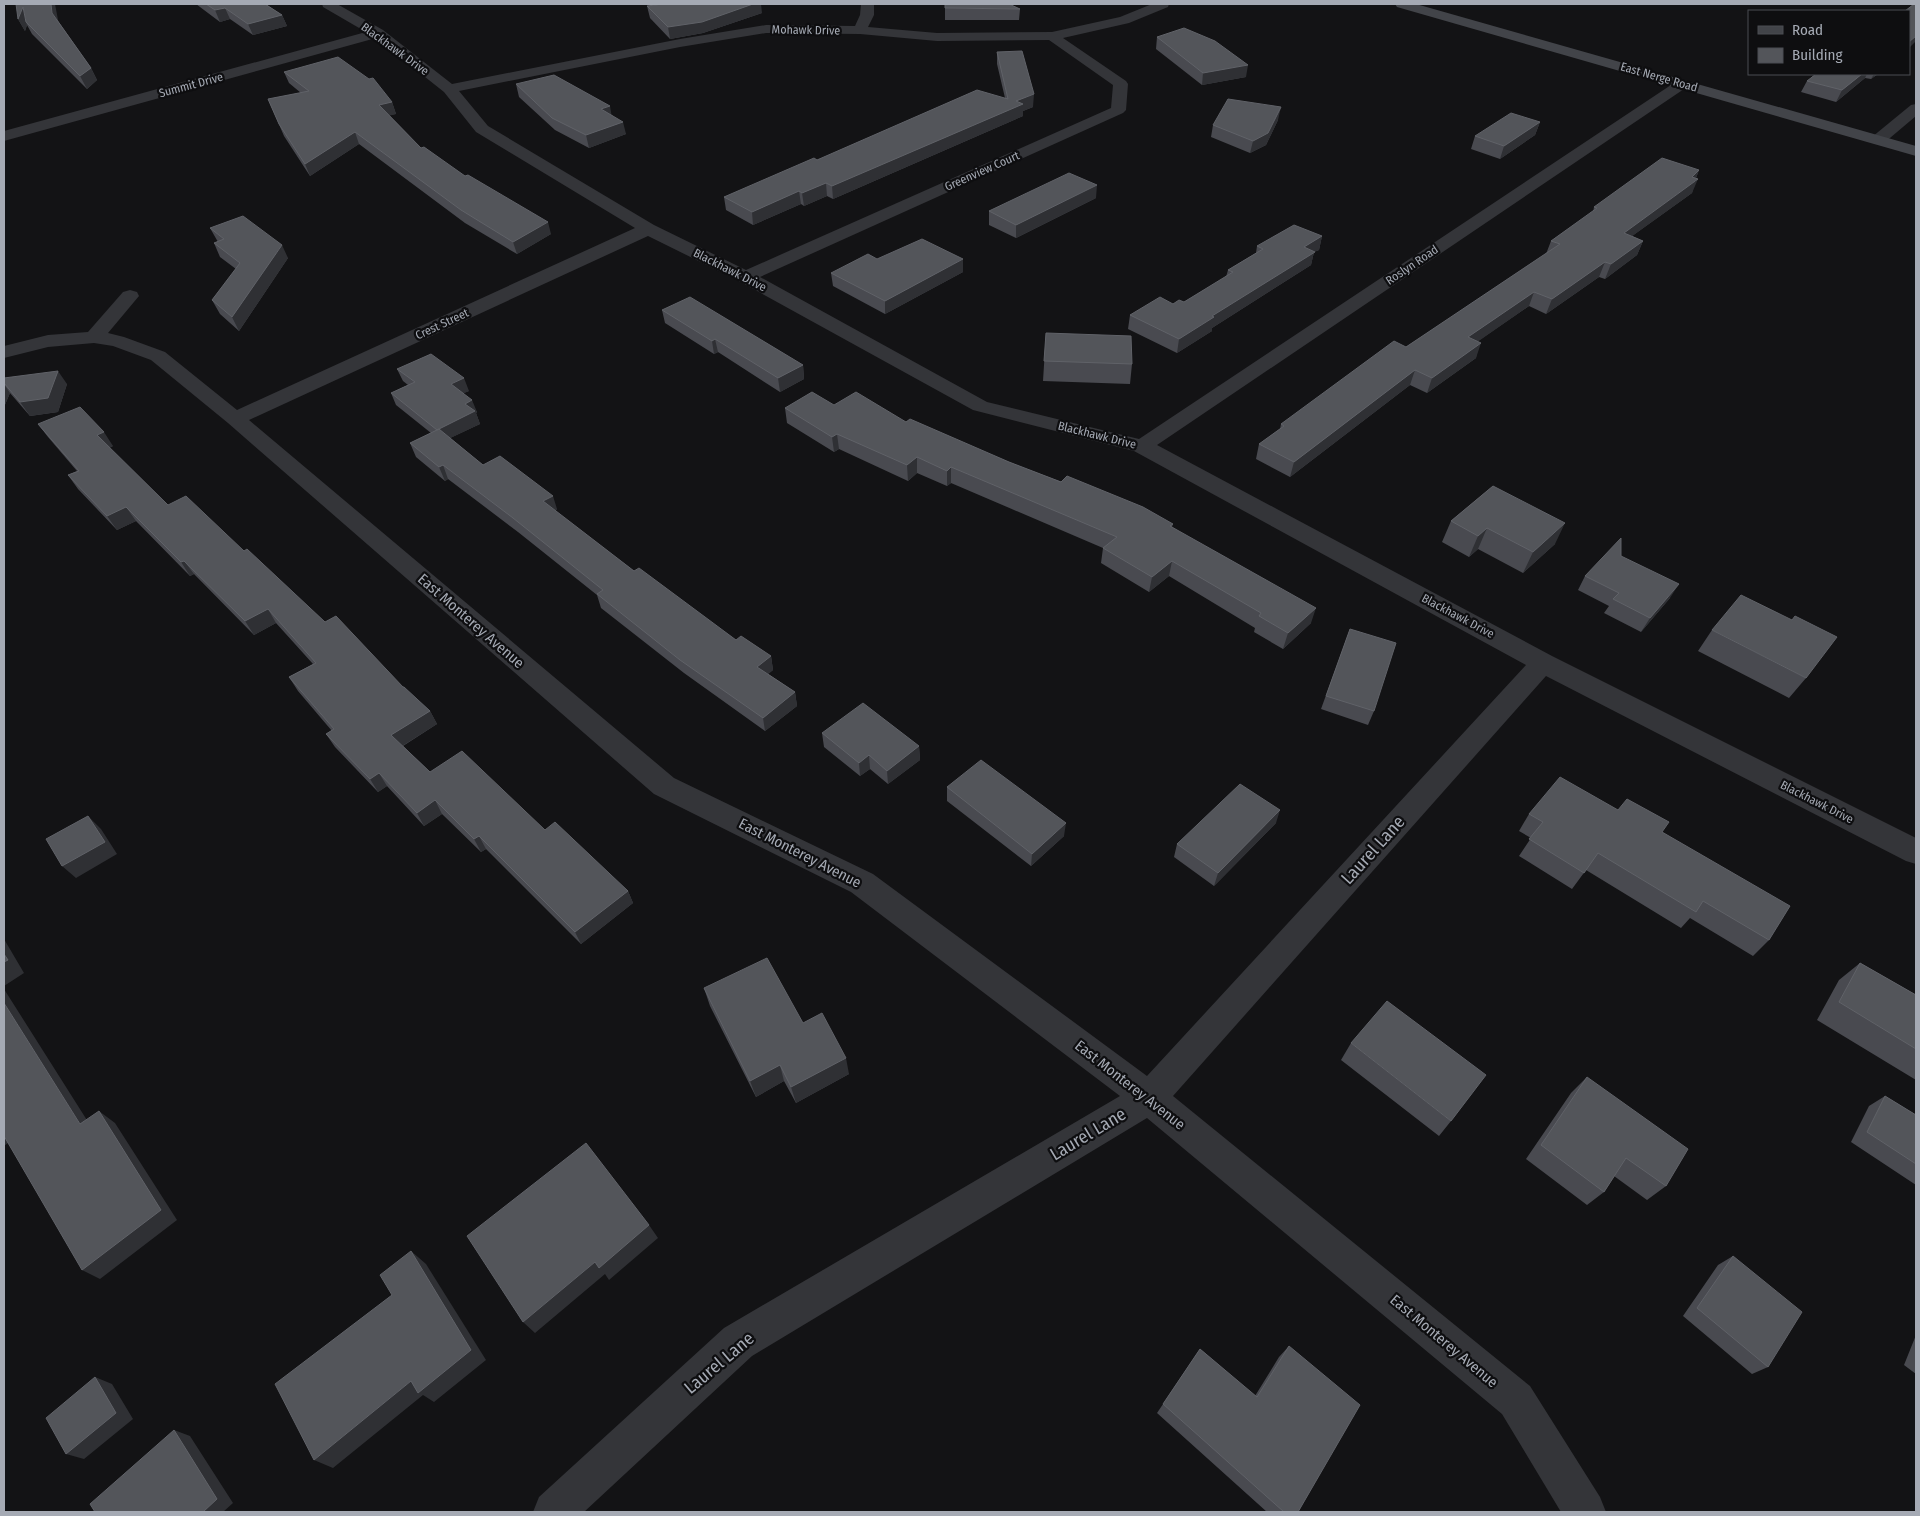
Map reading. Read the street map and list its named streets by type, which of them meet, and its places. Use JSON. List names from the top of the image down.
{
  "streets": {
    "main road": ["East Nerge Road"],
    "street": [
      "Mohawk Drive",
      "Blackhawk Drive",
      "Summit Drive",
      "Greenview Court",
      "Roslyn Road",
      "Crest Street",
      "East Monterey Avenue",
      "Laurel Lane"
    ]
  },
  "crossings": [
    ["Mohawk Drive", "Blackhawk Drive"],
    ["Mohawk Drive", "Greenview Court"],
    ["Blackhawk Drive", "Summit Drive"],
    ["Blackhawk Drive", "Greenview Court"],
    ["Blackhawk Drive", "Roslyn Road"],
    ["Blackhawk Drive", "Crest Street"],
    ["Blackhawk Drive", "Laurel Lane"],
    ["East Nerge Road", "Roslyn Road"],
    ["Crest Street", "East Monterey Avenue"],
    ["East Monterey Avenue", "Laurel Lane"]
  ],
  "legend": ["Road", "Building"]
}
